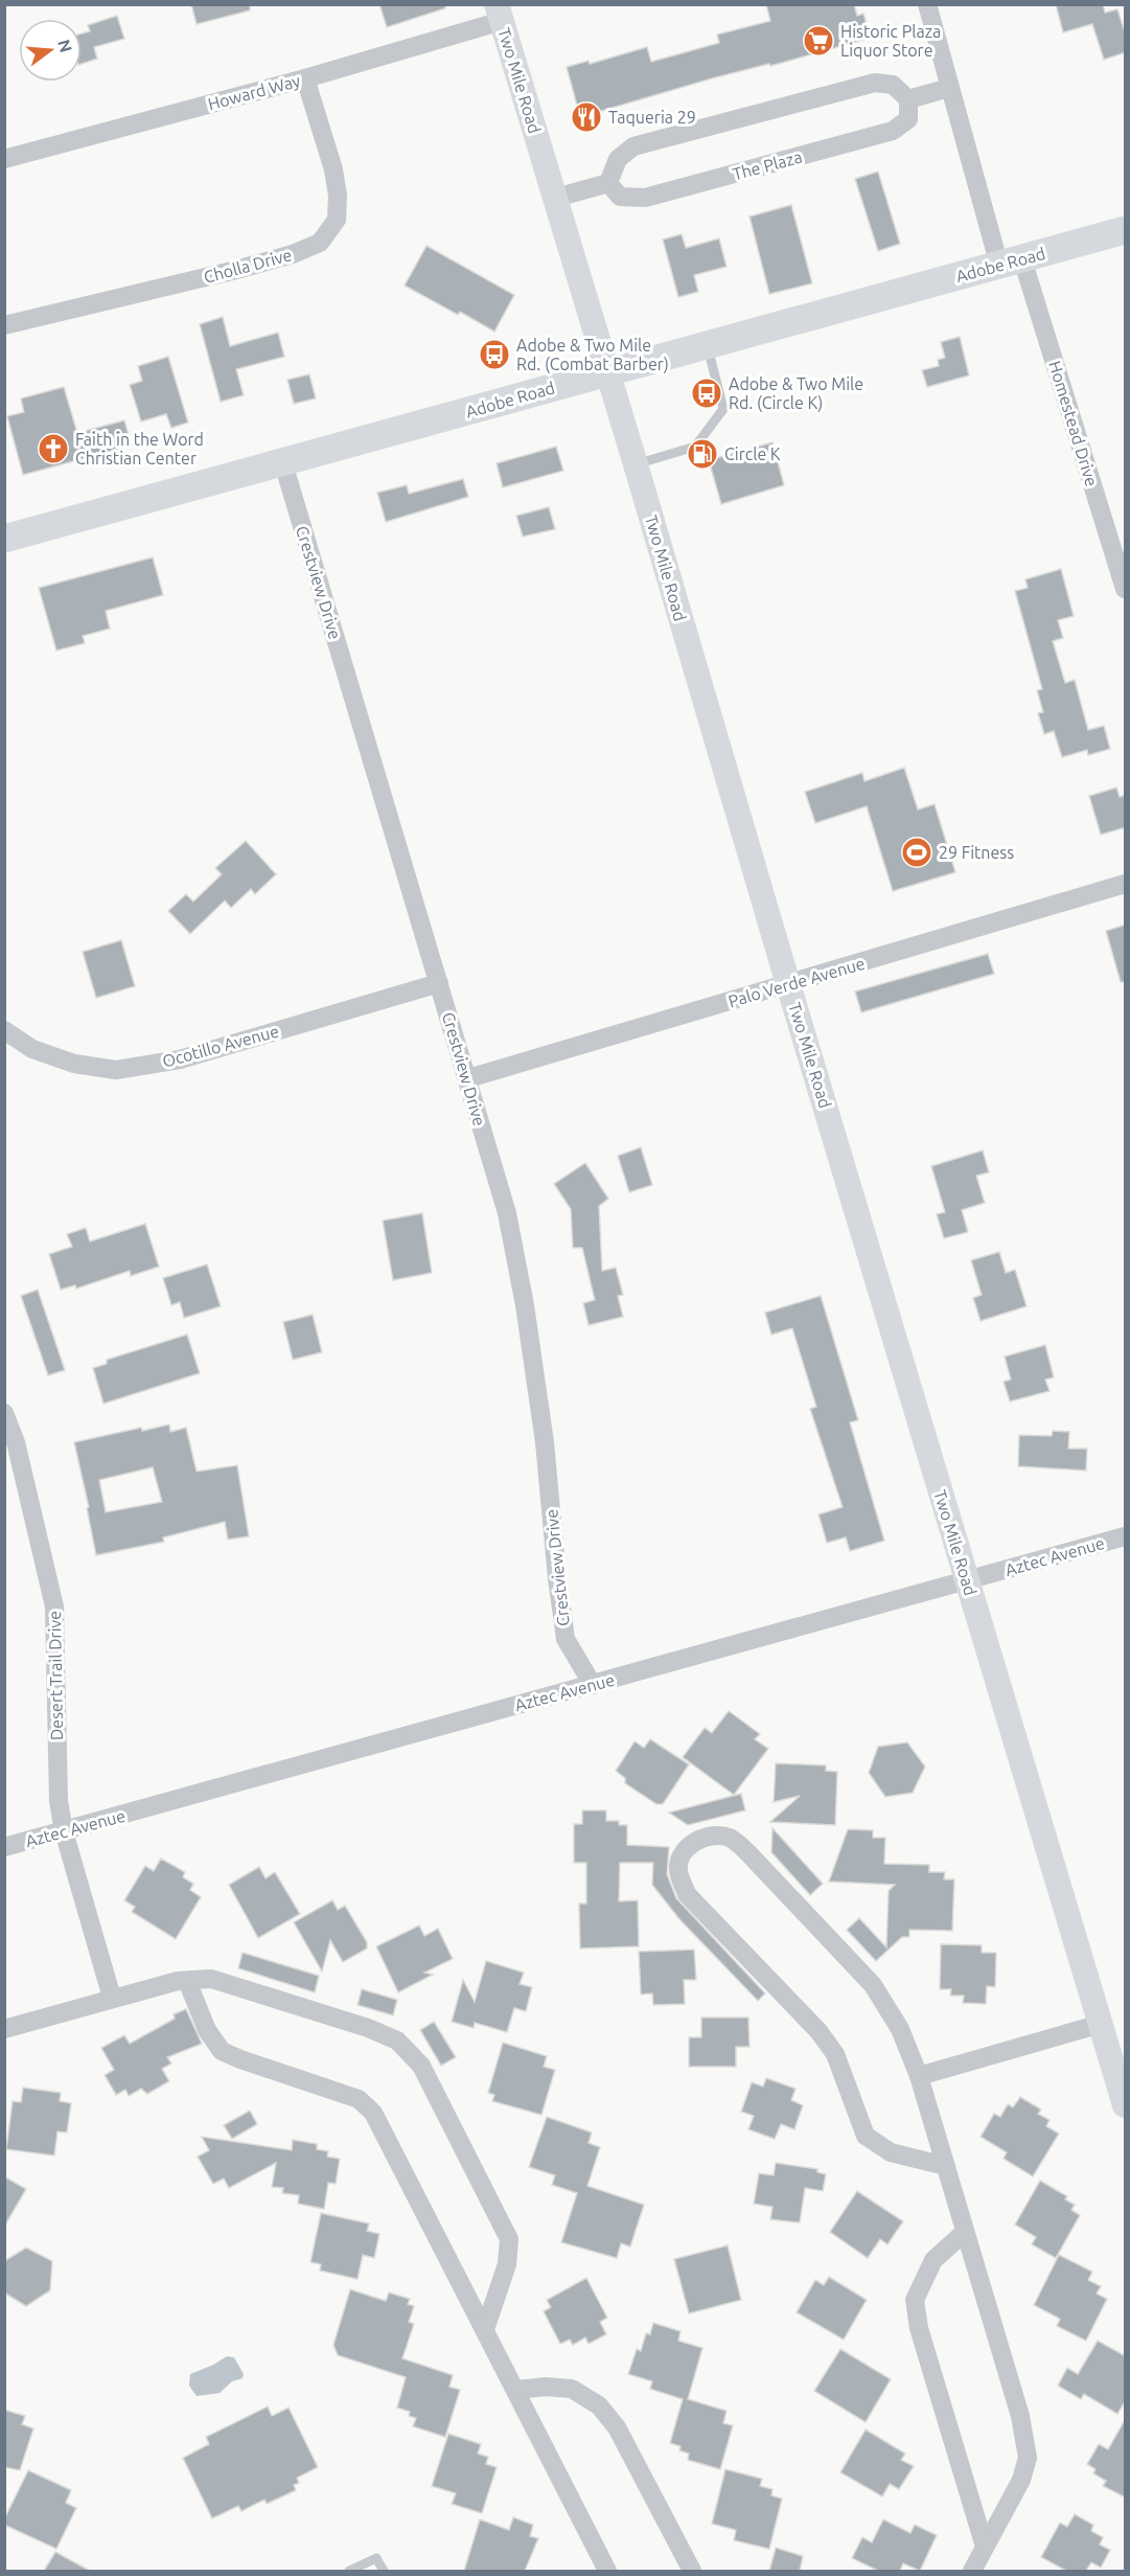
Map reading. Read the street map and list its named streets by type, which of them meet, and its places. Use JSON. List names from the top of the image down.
{
  "streets": {
    "main road": ["Adobe Road"],
    "street": [
      "Two Mile Road",
      "Howard Way",
      "The Plaza",
      "Cholla Drive",
      "Homestead Drive",
      "Crestview Drive",
      "Palo Verde Avenue",
      "Ocotillo Avenue",
      "Aztec Avenue",
      "Desert Trail Drive"
    ]
  },
  "crossings": [
    ["Two Mile Road", "Howard Way"],
    ["Two Mile Road", "Adobe Road"],
    ["Two Mile Road", "Palo Verde Avenue"],
    ["Two Mile Road", "Aztec Avenue"],
    ["Howard Way", "Cholla Drive"],
    ["Adobe Road", "Homestead Drive"],
    ["Adobe Road", "Crestview Drive"],
    ["Crestview Drive", "Palo Verde Avenue"],
    ["Crestview Drive", "Ocotillo Avenue"],
    ["Crestview Drive", "Aztec Avenue"],
    ["Aztec Avenue", "Desert Trail Drive"]
  ],
  "places": {
    "supermarket": ["Historic Plaza Liquor Store"],
    "restaurant": ["Taqueria 29"],
    "bus stop": ["Adobe & Two Mile Rd. (Combat Barber)", "Adobe & Two Mile Rd. (Circle K)"],
    "church": ["Faith in the Word Christian Center"],
    "fuel station": ["Circle K"],
    "sports": ["29 Fitness"]
  },
  "north": "right"
}
